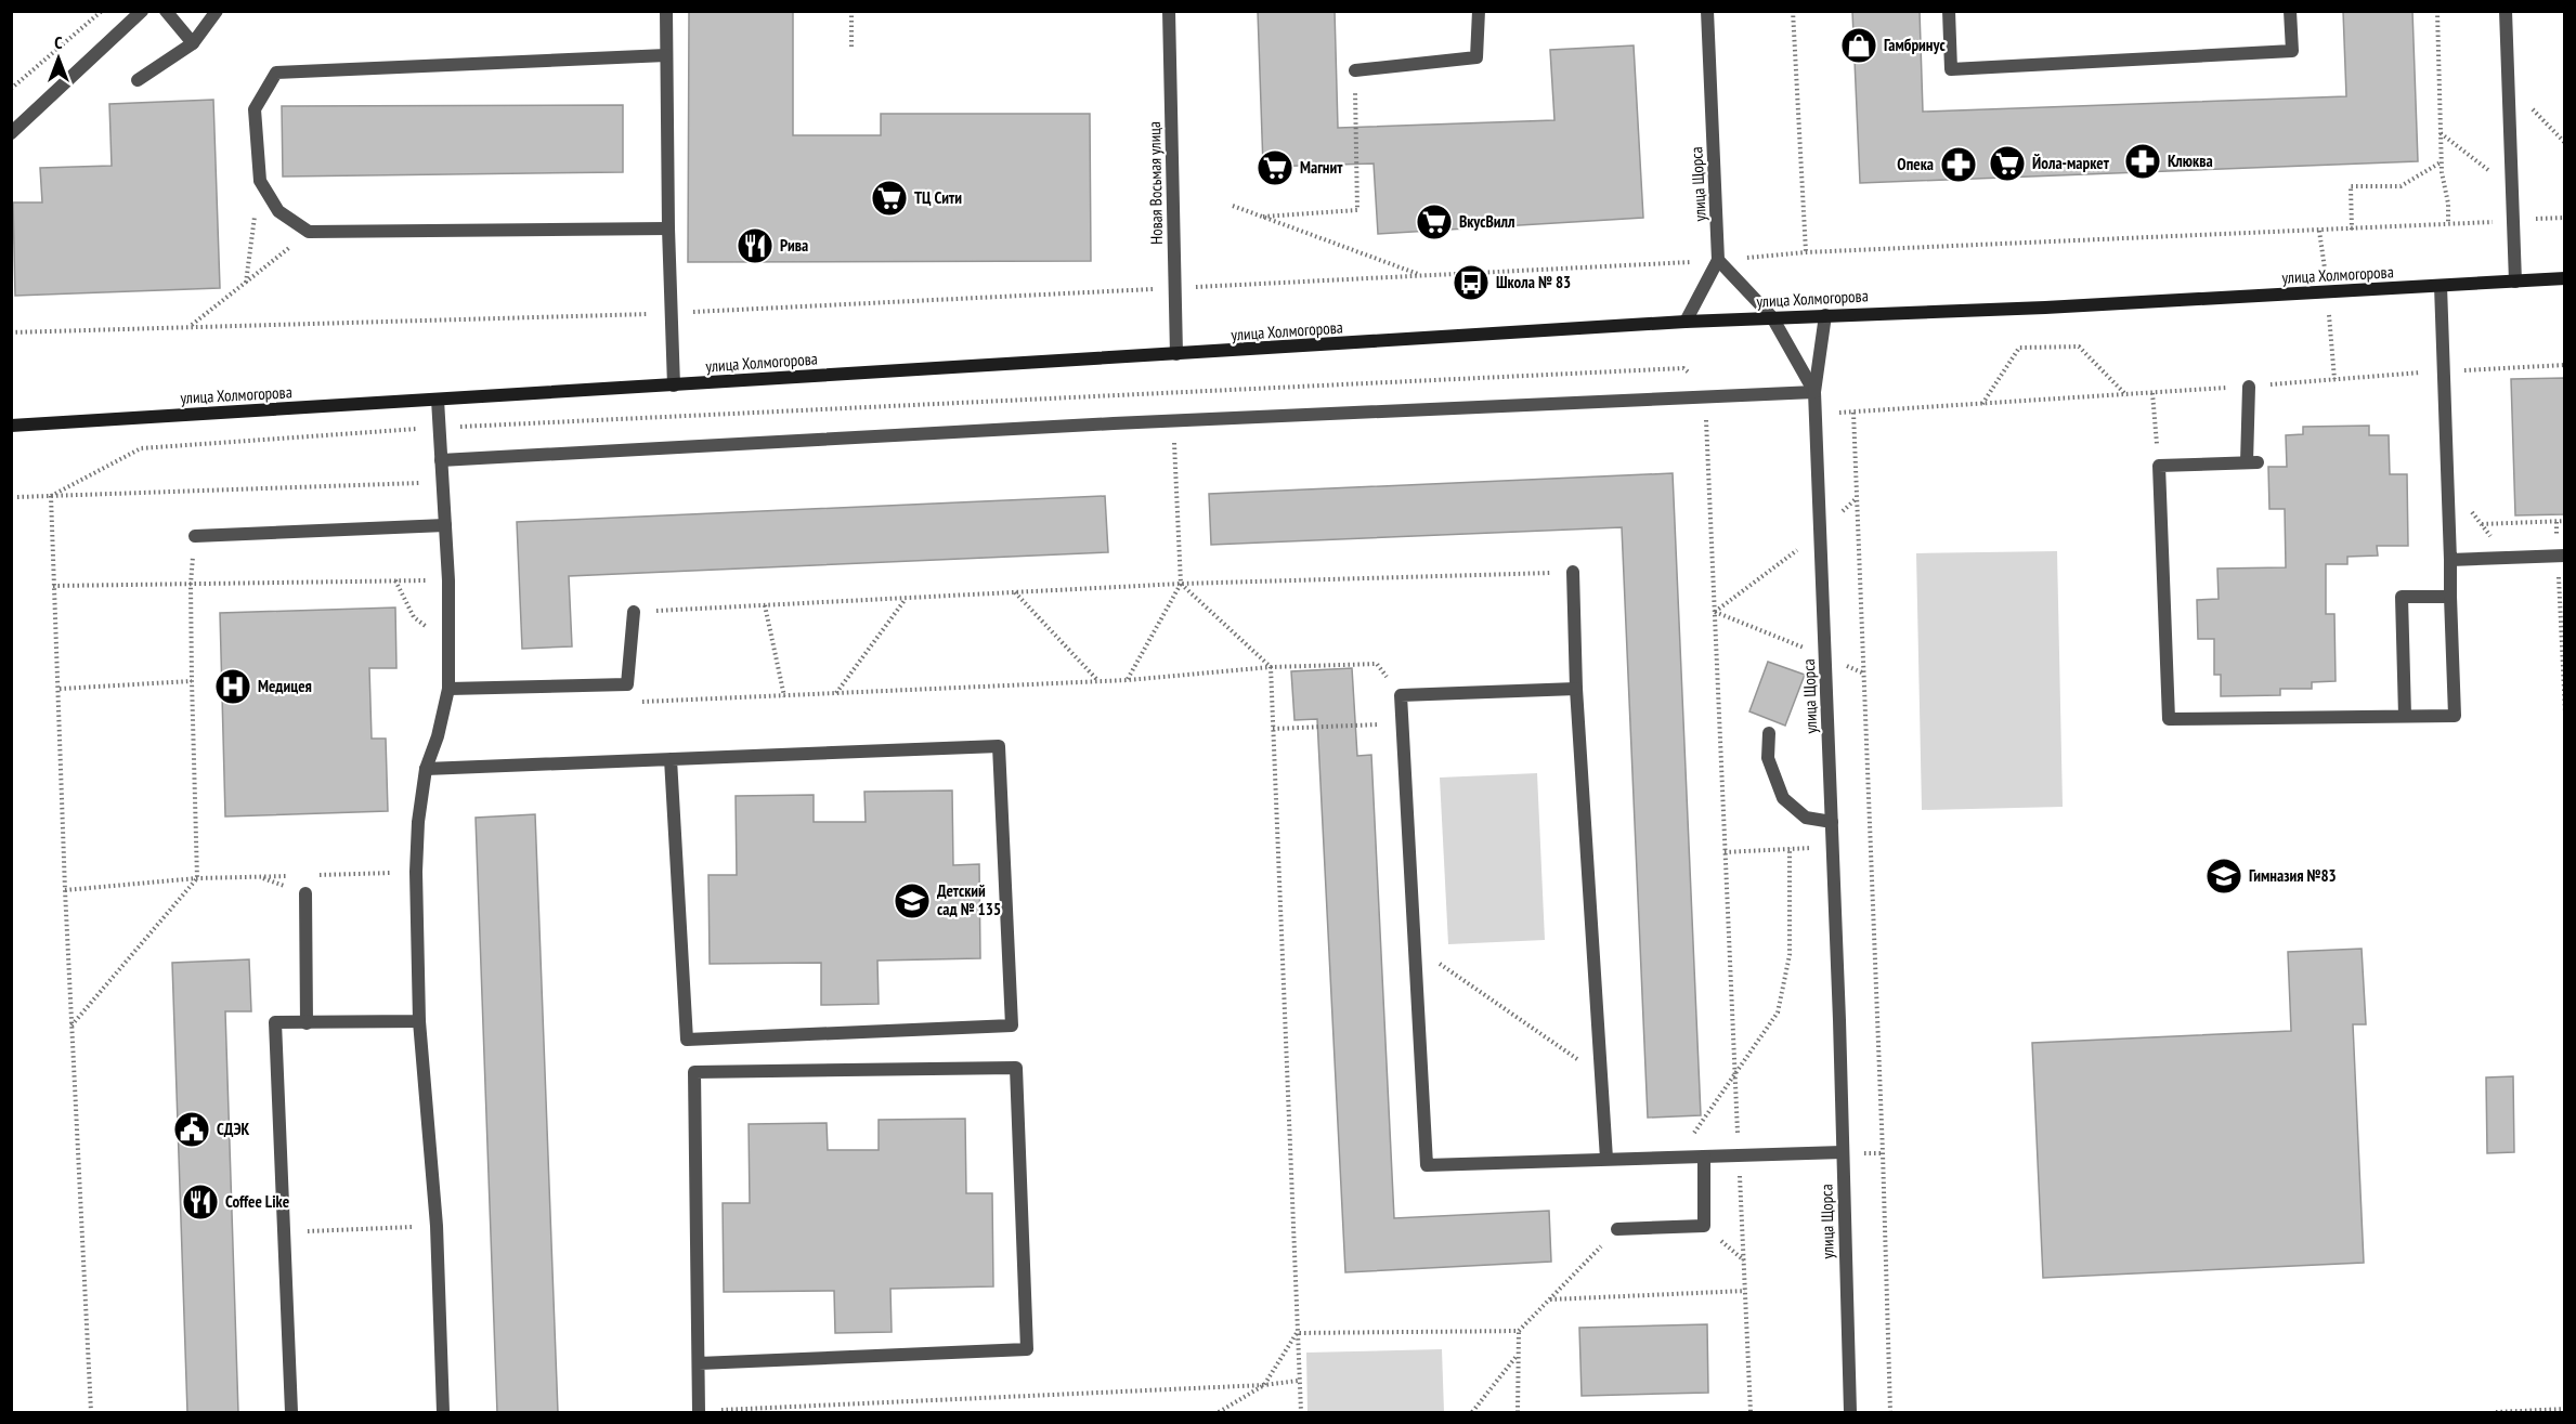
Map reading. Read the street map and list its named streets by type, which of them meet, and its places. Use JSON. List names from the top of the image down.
{
  "streets": {
    "main road": ["улица Холмогорова"],
    "street": ["Новая Восьмая улица", "улица Щорса"]
  },
  "crossings": [
    ["Новая Восьмая улица", "улица Холмогорова"],
    ["улица Щорса", "улица Холмогорова"]
  ],
  "places": {
    "shop": ["Гамбринус"],
    "pharmacy": ["Клюква", "Опека"],
    "supermarket": [
      "Йола-маркет",
      "Магнит",
      "ТЦ Сити",
      "ВкусВилл"
    ],
    "restaurant": ["Рива", "Coffee Like"],
    "bus stop": ["Школа № 83"],
    "hospital": ["Медицея"],
    "school or university": ["Гимназия №83", "Детский сад № 135"],
    "public building": ["СДЭК"]
  },
  "north": "top"
}
